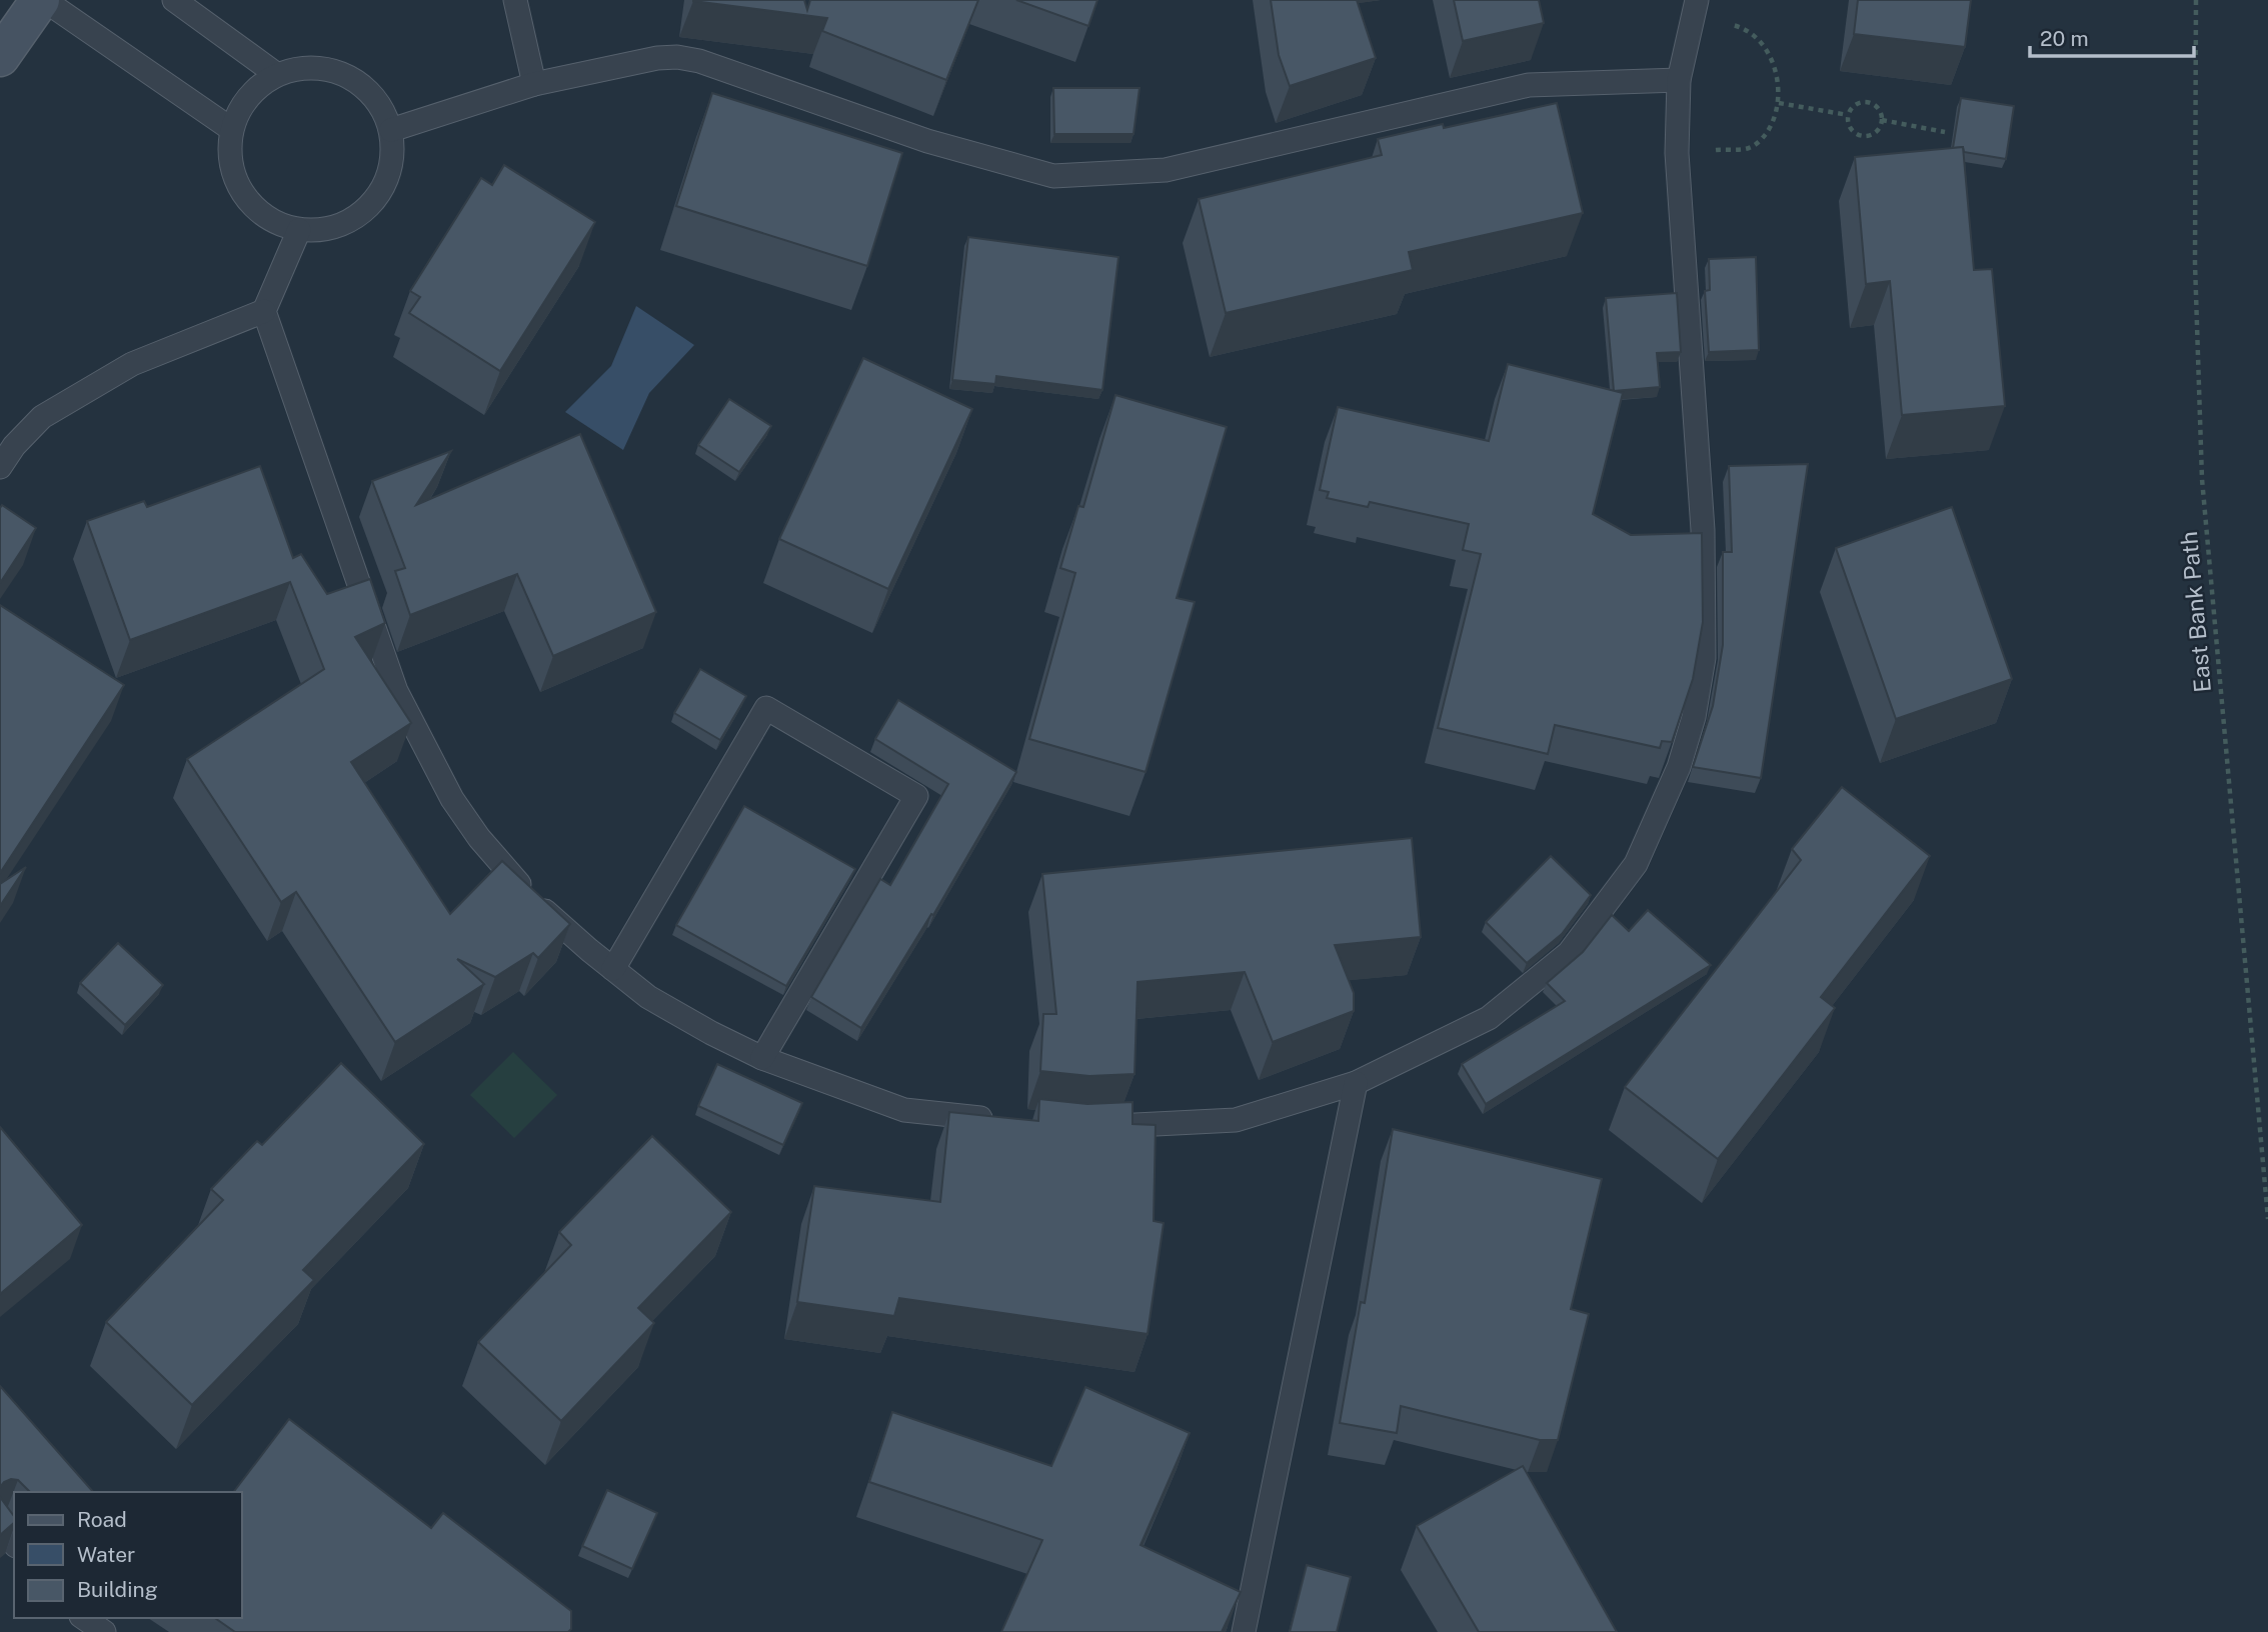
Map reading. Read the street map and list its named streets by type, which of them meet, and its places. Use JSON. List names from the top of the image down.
{
  "streets": {
    "path": ["East Bank Path"]
  },
  "legend": ["Road", "Water", "Building"],
  "scale_bar": "20 m"
}
